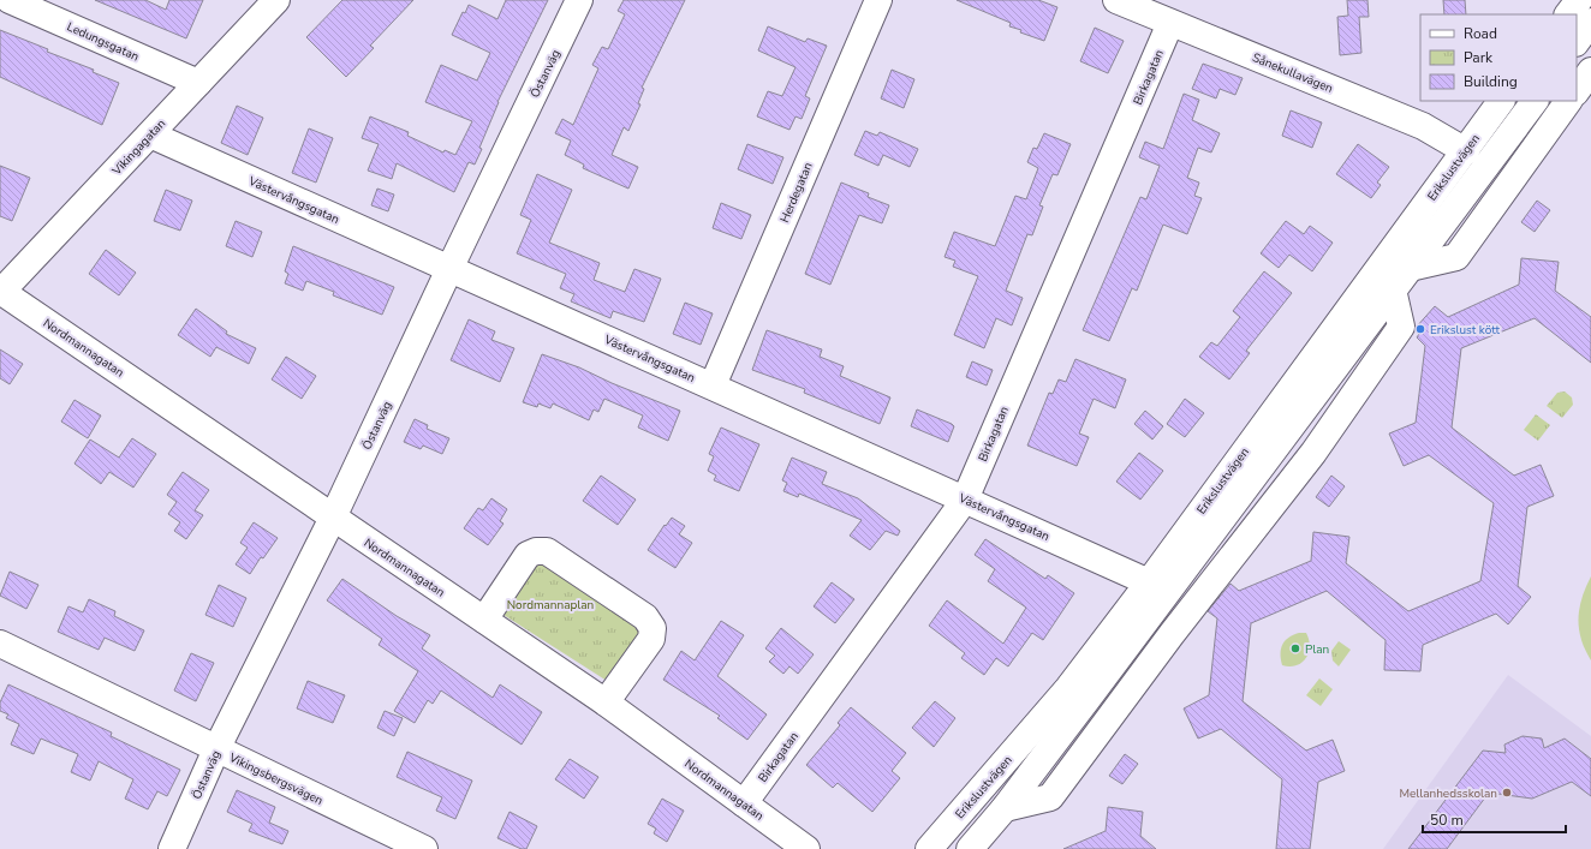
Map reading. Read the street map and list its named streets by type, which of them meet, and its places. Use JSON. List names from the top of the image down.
{
  "streets": {
    "street": [
      "Ledungsgatan",
      "Sånekullavägen",
      "Östanväg",
      "Birkagatan",
      "Vikingagatan",
      "Erikslustvägen",
      "Herdegatan",
      "Västervångsgatan",
      "Nordmannagatan",
      "Vikingsbergsvägen"
    ]
  },
  "crossings": [
    ["Ledungsgatan", "Vikingagatan"],
    ["Sånekullavägen", "Birkagatan"],
    ["Sånekullavägen", "Erikslustvägen"],
    ["Östanväg", "Västervångsgatan"],
    ["Östanväg", "Nordmannagatan"],
    ["Östanväg", "Vikingsbergsvägen"],
    ["Birkagatan", "Västervångsgatan"],
    ["Birkagatan", "Nordmannagatan"],
    ["Vikingagatan", "Västervångsgatan"],
    ["Vikingagatan", "Nordmannagatan"],
    ["Erikslustvägen", "Västervångsgatan"],
    ["Herdegatan", "Västervångsgatan"]
  ],
  "parks": ["Nordmannaplan"],
  "places": ["Erikslust kött", "Plan", "Mellanhedsskolan"],
  "legend": ["Road", "Park", "Building"],
  "scale_bar": "50 m"
}
